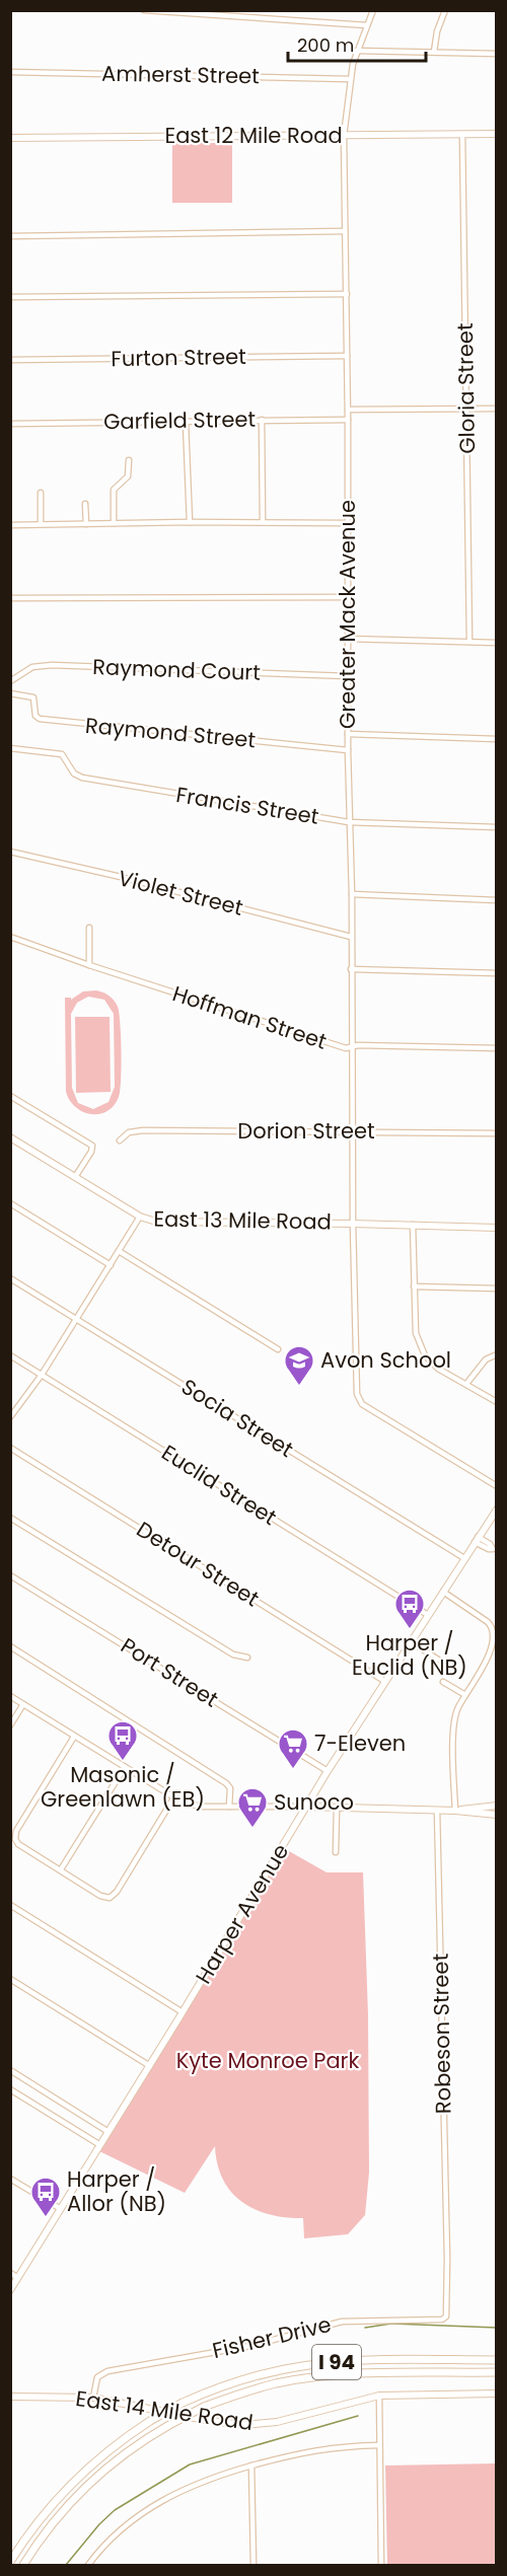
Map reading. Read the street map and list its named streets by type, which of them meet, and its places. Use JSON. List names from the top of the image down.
{
  "streets": {
    "highway": ["I 94"],
    "main road": [
      "East 12 Mile Road",
      "East 13 Mile Road",
      "Harper Avenue",
      "East 14 Mile Road"
    ],
    "street": [
      "Amherst Street",
      "Furton Street",
      "Gloria Street",
      "Garfield Street",
      "Greater Mack Avenue",
      "Raymond Court",
      "Raymond Street",
      "Francis Street",
      "Violet Street",
      "Hoffman Street",
      "Dorion Street",
      "Socia Street",
      "Euclid Street",
      "Detour Street",
      "Port Street",
      "Robeson Street",
      "Fisher Drive"
    ]
  },
  "crossings": [
    ["Amherst Street", "Greater Mack Avenue"],
    ["East 12 Mile Road", "Gloria Street"],
    ["East 12 Mile Road", "Greater Mack Avenue"],
    ["Furton Street", "Greater Mack Avenue"],
    ["Garfield Street", "Greater Mack Avenue"],
    ["Greater Mack Avenue", "Raymond Court"],
    ["Greater Mack Avenue", "Raymond Street"],
    ["Greater Mack Avenue", "Francis Street"],
    ["Greater Mack Avenue", "Violet Street"],
    ["Greater Mack Avenue", "Hoffman Street"],
    ["Greater Mack Avenue", "Dorion Street"],
    ["Greater Mack Avenue", "East 13 Mile Road"],
    ["Socia Street", "Harper Avenue"],
    ["Euclid Street", "Harper Avenue"],
    ["Detour Street", "Harper Avenue"],
    ["Port Street", "Harper Avenue"],
    ["Robeson Street", "Fisher Drive"],
    ["Fisher Drive", "East 14 Mile Road"]
  ],
  "parks": ["Kyte Monroe Park"],
  "places": {
    "school or university": ["Avon School"],
    "bus stop": ["Harper / Euclid (NB)", "Masonic / Greenlawn (EB)", "Harper / Allor (NB)"],
    "supermarket": ["7-Eleven", "Sunoco"]
  },
  "scale_bar": "200 m"
}
